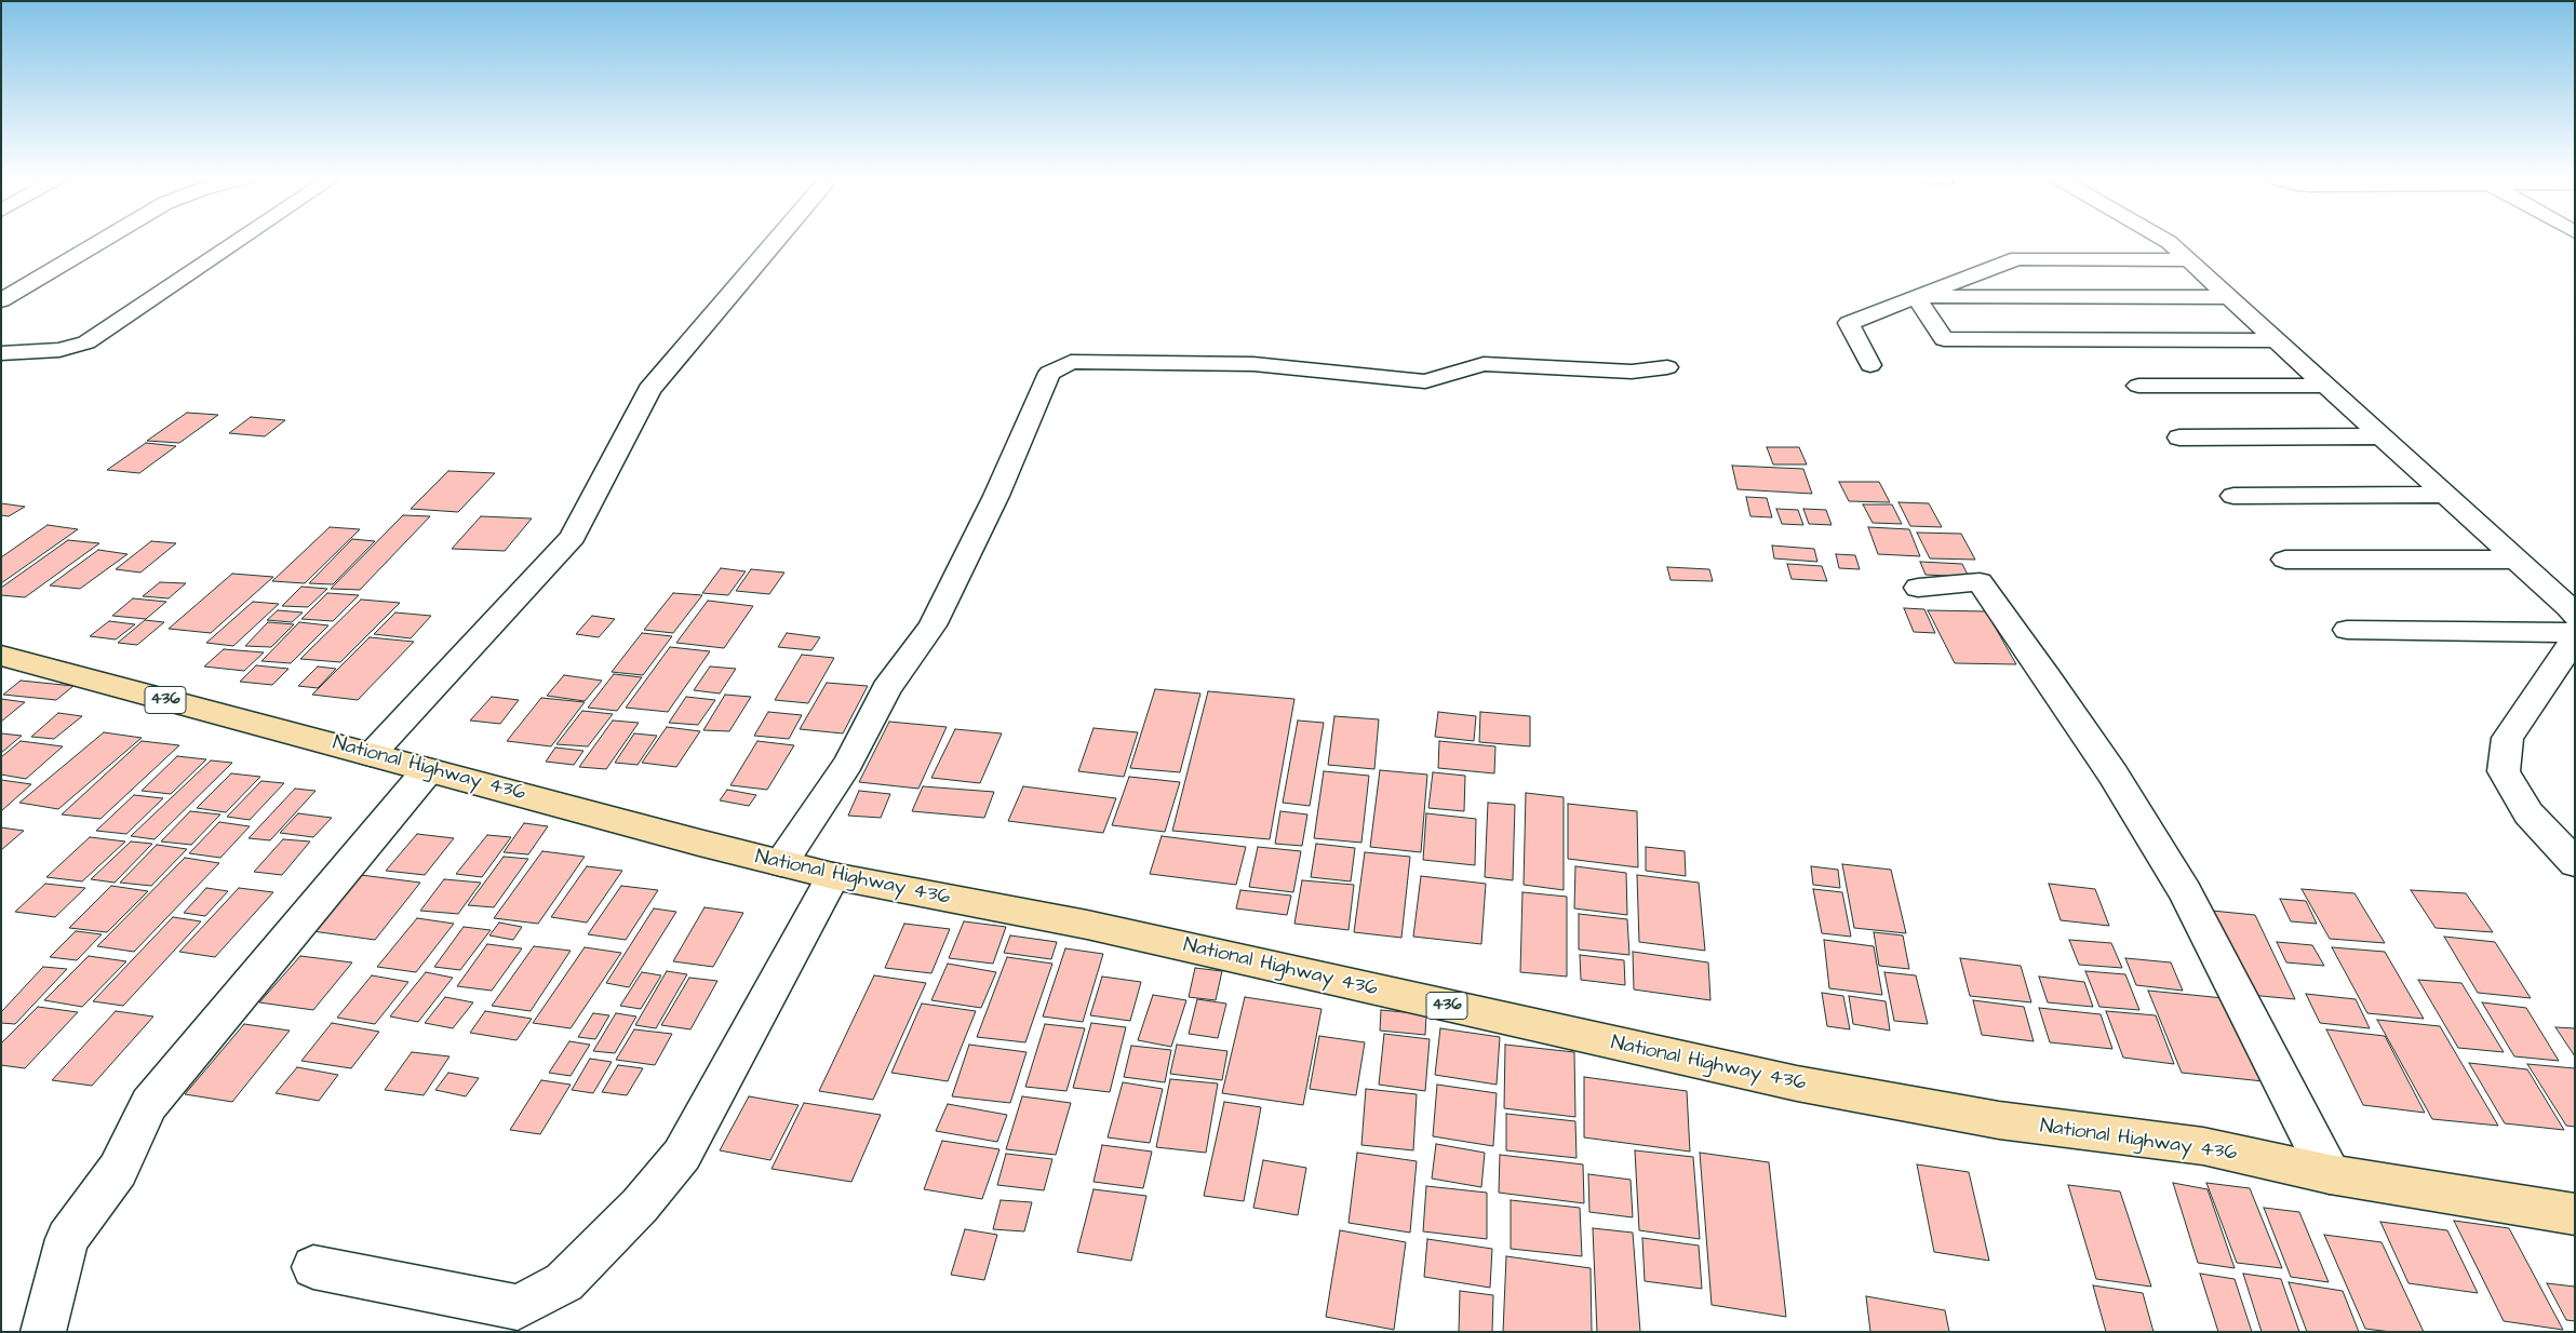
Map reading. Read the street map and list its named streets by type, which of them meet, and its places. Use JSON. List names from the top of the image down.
{
  "streets": {
    "main road": ["436", "National Highway 436"]
  }
}
